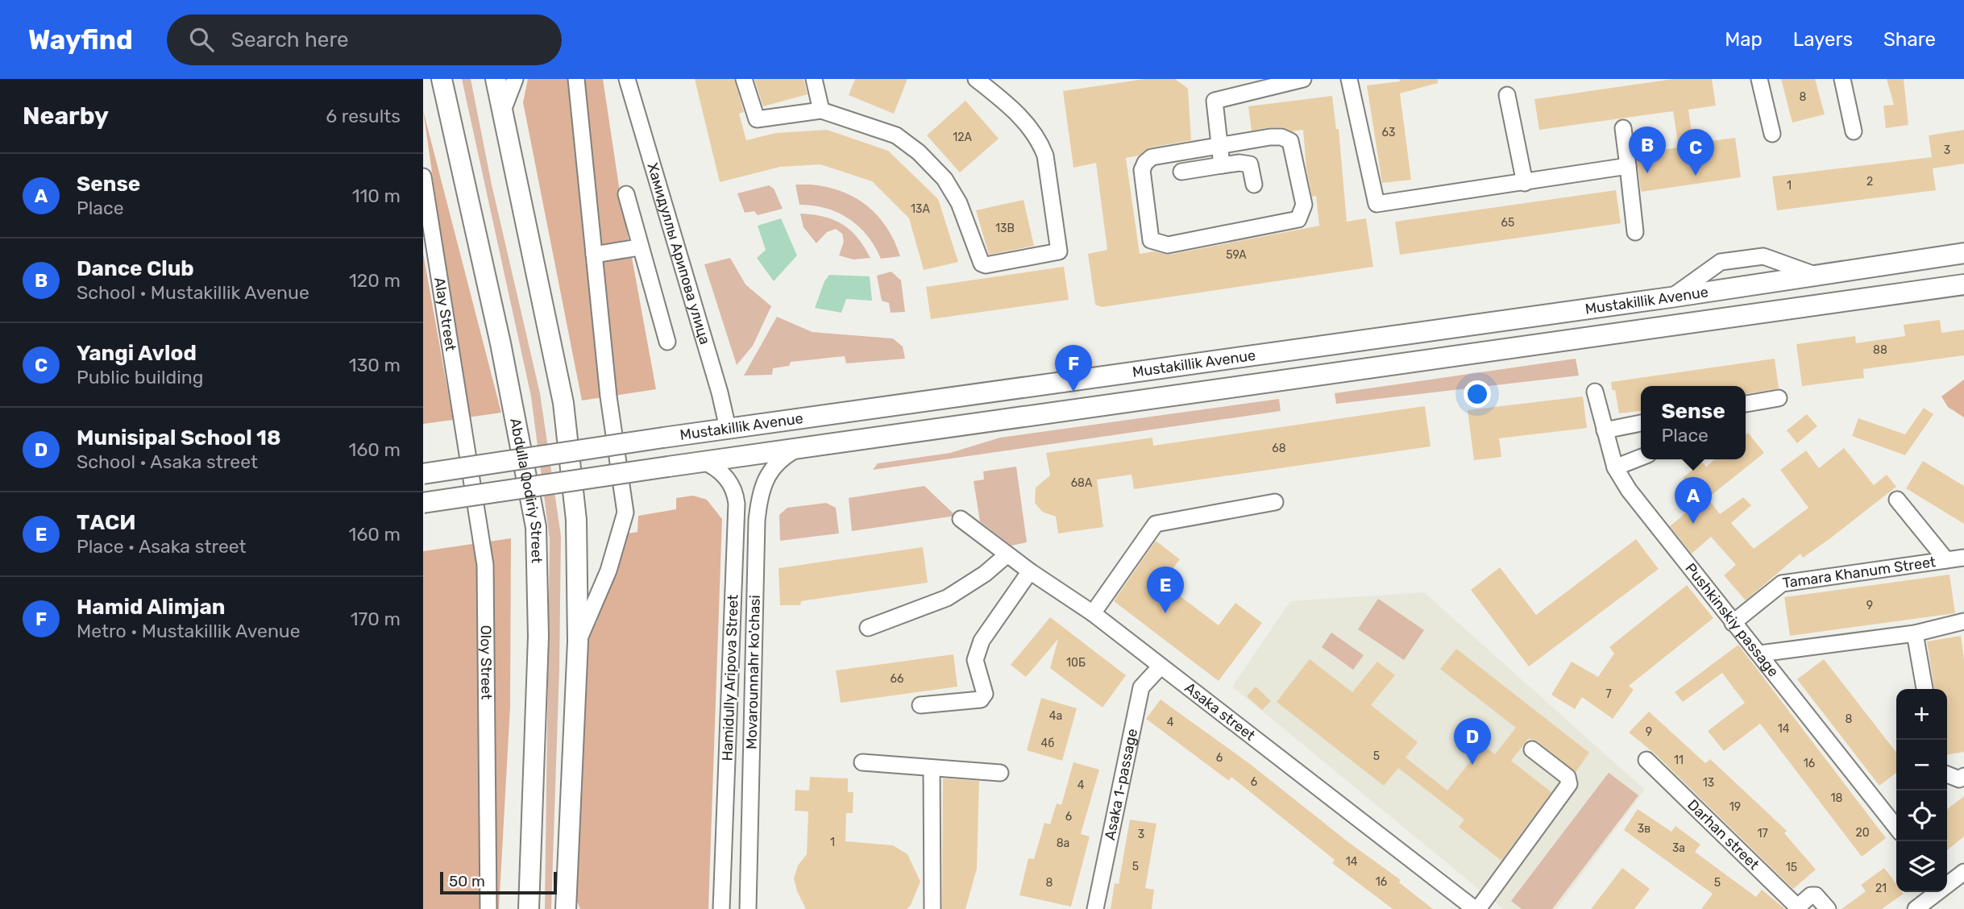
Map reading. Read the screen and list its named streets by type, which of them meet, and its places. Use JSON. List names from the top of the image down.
{
  "streets": {
    "main road": ["Mustakillik Avenue", "Abdulla Qodiriy Street"],
    "street": [
      "Хамидуллы Арипова улица",
      "Alay Street",
      "Tamara Khanum Street",
      "Pushkinskiy passage",
      "Oloy Street",
      "Movarounnahr ko'chasi",
      "Hamidully Aripova Street",
      "Asaka street",
      "Asaka 1-passage",
      "Darhan street"
    ]
  },
  "crossings": [
    ["Хамидуллы Арипова улица", "Mustakillik Avenue"],
    ["Mustakillik Avenue", "Movarounnahr ko'chasi"],
    ["Mustakillik Avenue", "Hamidully Aripova Street"],
    ["Alay Street", "Oloy Street"],
    ["Tamara Khanum Street", "Pushkinskiy passage"],
    ["Asaka street", "Asaka 1-passage"]
  ],
  "house_numbers": [
    "8",
    "63",
    "12A",
    "3",
    "2",
    "1",
    "13A",
    "65",
    "13B",
    "59A",
    "88",
    "68",
    "68A",
    "9",
    "10Б",
    "66",
    "7",
    "4a",
    "8",
    "4",
    "14",
    "9",
    "4б",
    "5",
    "6",
    "11",
    "16",
    "6",
    "13",
    "4",
    "18",
    "19",
    "6",
    "3в",
    "20",
    "17",
    "3",
    "1",
    "8a",
    "3a",
    "14",
    "5",
    "15",
    "16",
    "8",
    "5",
    "21"
  ],
  "scale_bar": "50 m",
  "page": {
    "header": "Wayfind",
    "search": "Search here",
    "nav": ["Map", "Layers", "Share"],
    "heading": ["Nearby", "6 results"],
    "pins": [
      "B",
      "C",
      "F",
      "A",
      "E",
      "D"
    ],
    "list": [
      {
        "mark": "A",
        "name": "Sense",
        "note": "Place",
        "value": "110 m"
      },
      {
        "mark": "B",
        "name": "Dance Club",
        "note": "School · Mustakillik Avenue",
        "value": "120 m"
      },
      {
        "mark": "C",
        "name": "Yangi Avlod",
        "note": "Public building",
        "value": "130 m"
      },
      {
        "mark": "D",
        "name": "Munisipal School 18",
        "note": "School · Asaka street",
        "value": "160 m"
      },
      {
        "mark": "E",
        "name": "ТАСИ",
        "note": "Place · Asaka street",
        "value": "160 m"
      },
      {
        "mark": "F",
        "name": "Hamid Alimjan",
        "note": "Metro · Mustakillik Avenue",
        "value": "170 m"
      }
    ],
    "popup": ["Sense", "Place"],
    "map_buttons": ["+", "−"],
    "scale": "50 m"
  }
}
